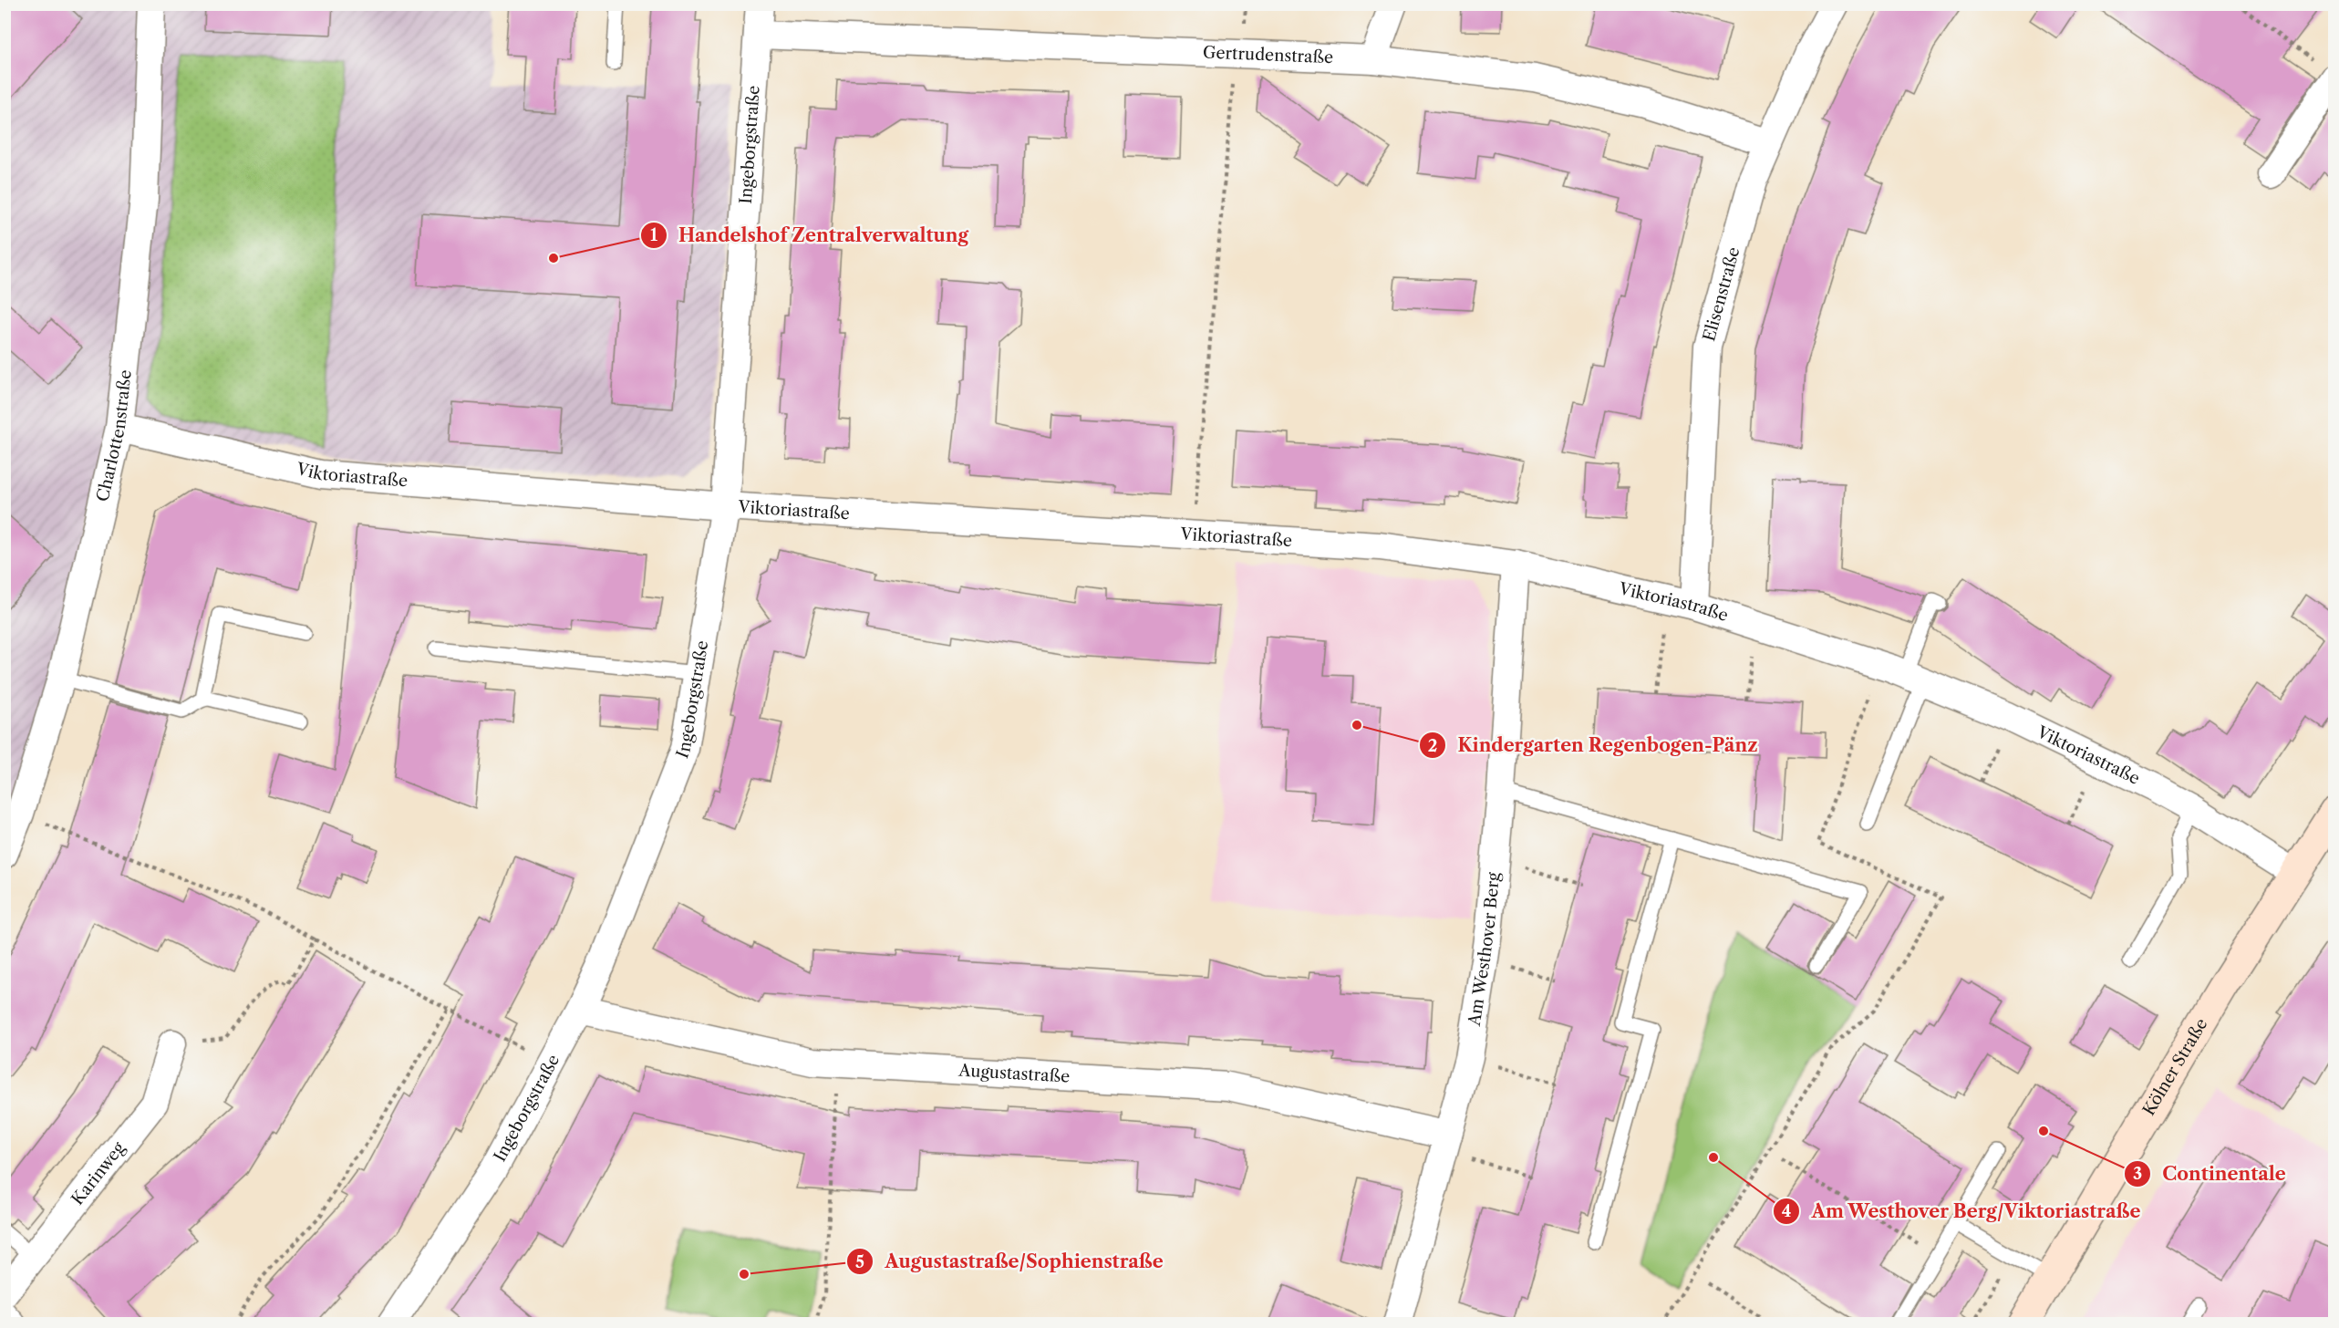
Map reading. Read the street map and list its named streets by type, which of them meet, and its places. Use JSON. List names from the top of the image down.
{
  "streets": {
    "main road": ["Kölner Straße"],
    "street": [
      "Gertrudenstraße",
      "Ingeborgstraße",
      "Elisenstraße",
      "Charlottenstraße",
      "Viktoriastraße",
      "Am Westhover Berg",
      "Augustastraße",
      "Karinweg"
    ]
  },
  "crossings": [
    ["Gertrudenstraße", "Ingeborgstraße"],
    ["Gertrudenstraße", "Elisenstraße"],
    ["Ingeborgstraße", "Viktoriastraße"],
    ["Ingeborgstraße", "Augustastraße"],
    ["Elisenstraße", "Viktoriastraße"],
    ["Charlottenstraße", "Viktoriastraße"],
    ["Viktoriastraße", "Am Westhover Berg"],
    ["Viktoriastraße", "Kölner Straße"],
    ["Am Westhover Berg", "Augustastraße"]
  ],
  "places": [
    "Handelshof Zentralverwaltung",
    "Kindergarten Regenbogen-Pänz",
    "Continentale",
    "Am Westhover Berg/Viktoriastraße",
    "Augustastraße/Sophienstraße"
  ]
}
